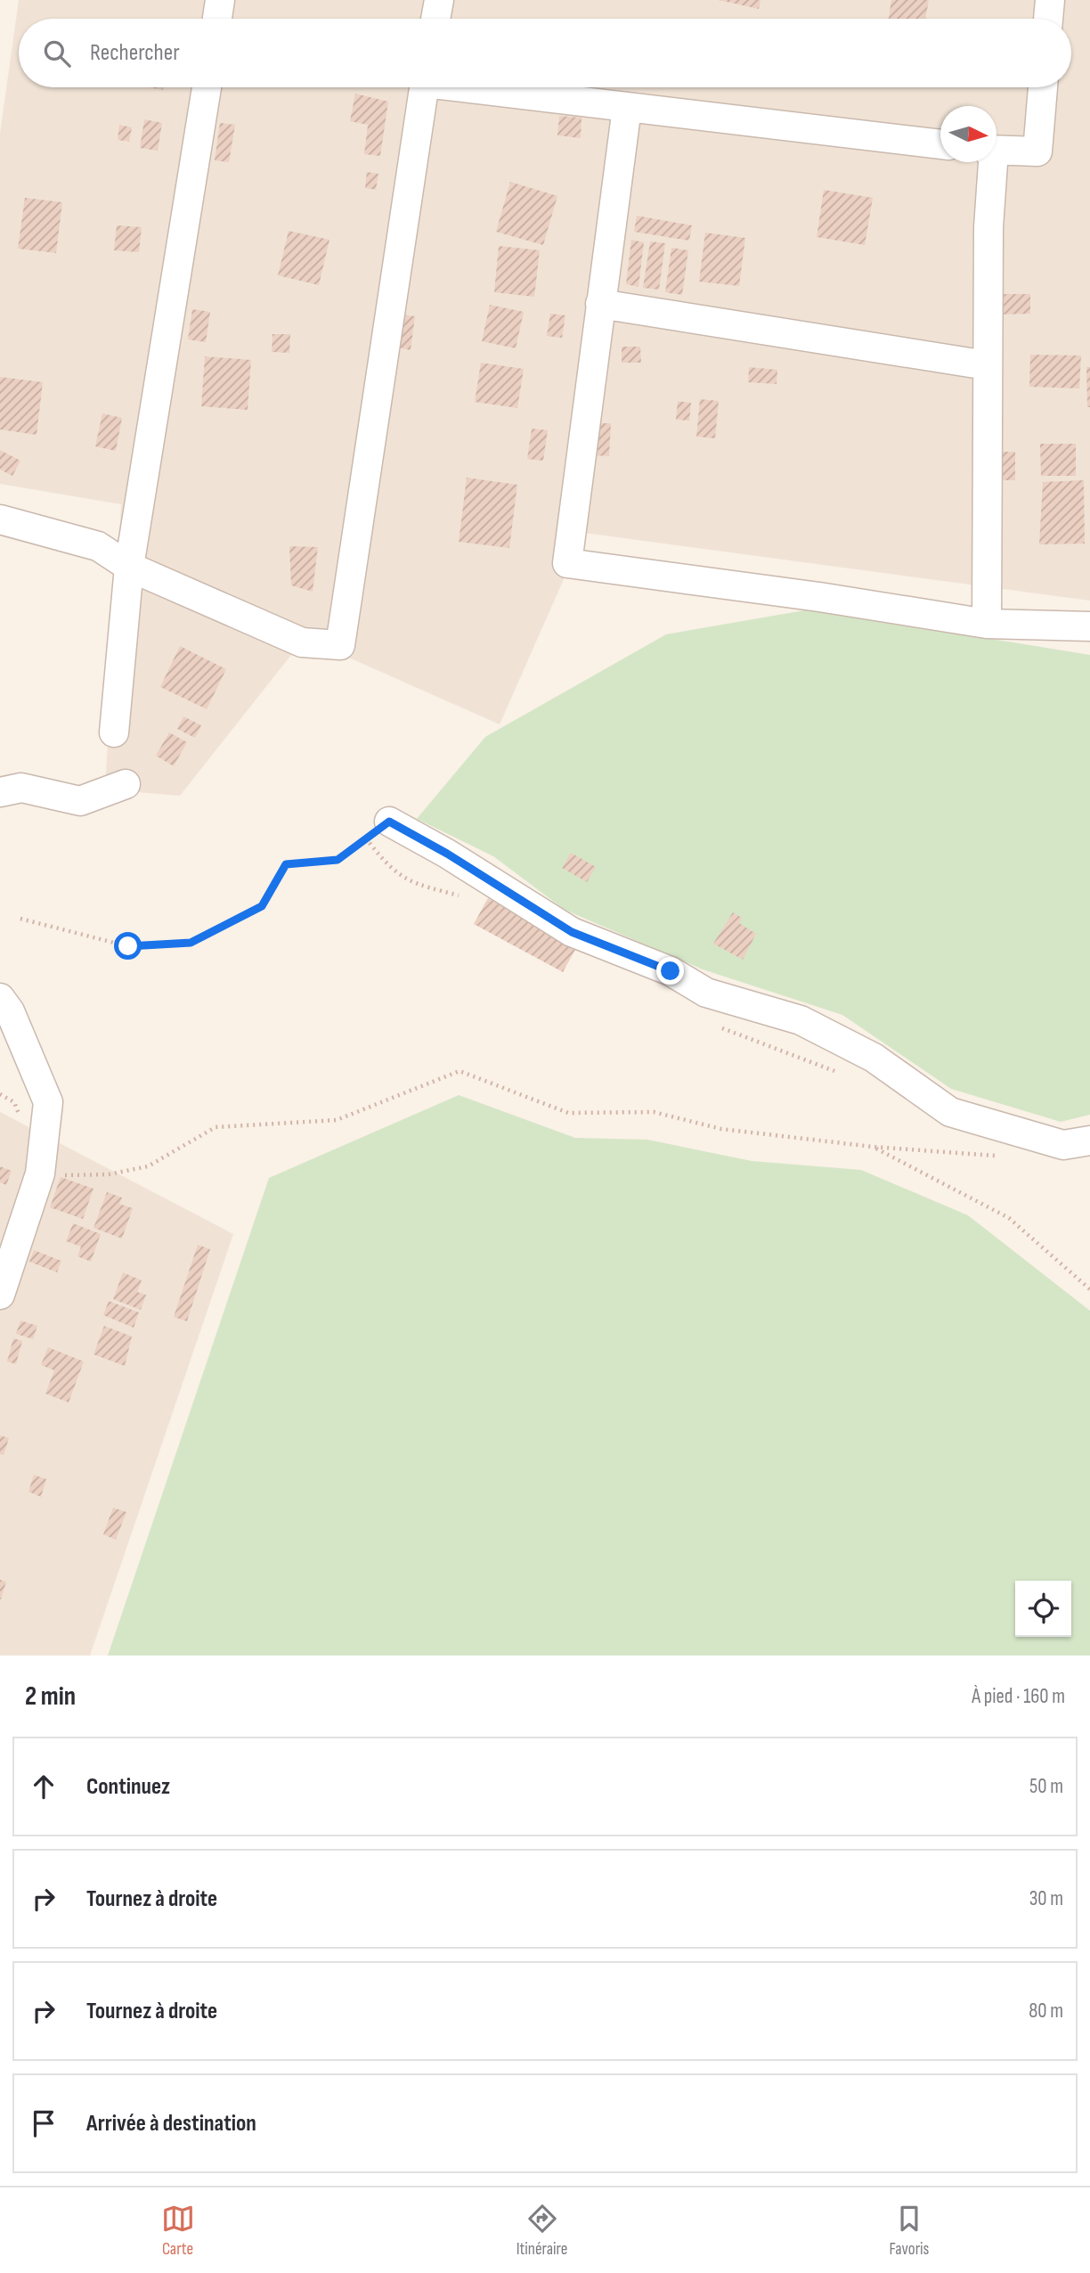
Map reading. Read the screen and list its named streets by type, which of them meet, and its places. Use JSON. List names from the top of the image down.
{
  "north": "right",
  "page": {
    "search": "Rechercher",
    "heading": ["2 min", "À pied · 160 m"],
    "list": [
      ["Continuez", "50 m"],
      ["Tournez à droite", "30 m"],
      ["Tournez à droite", "80 m"],
      "Arrivée à destination"
    ],
    "nav": ["Carte", "Itinéraire", "Favoris"]
  }
}
